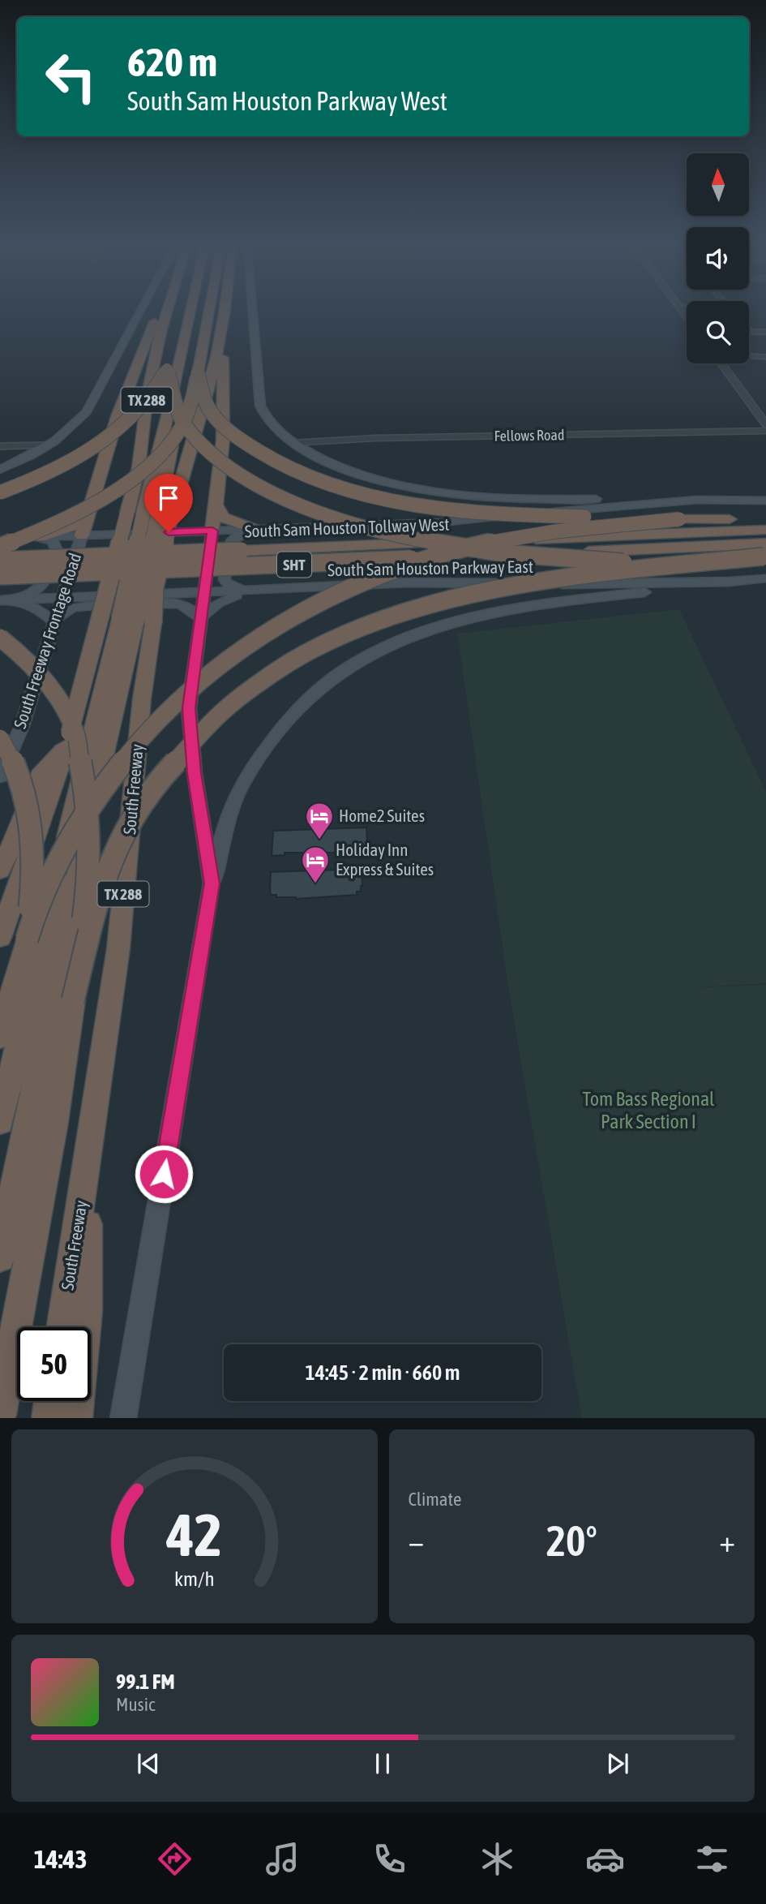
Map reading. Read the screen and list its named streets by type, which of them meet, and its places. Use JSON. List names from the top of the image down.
{
  "streets": {
    "highway": [
      "TX 288",
      "South Sam Houston Tollway West",
      "SHT",
      "South Freeway"
    ],
    "main road": ["South Sam Houston Parkway East", "South Freeway Frontage Road"],
    "street": ["Fellows Road"]
  },
  "crossings": [
    ["South Sam Houston Tollway West", "SHT"],
    ["South Sam Houston Parkway East", "South Freeway Frontage Road"]
  ],
  "parks": ["Tom Bass Regional Park Section I"],
  "places": {
    "hotel": ["Home2 Suites", "Holiday Inn Express & Suites"]
  },
  "north": "top",
  "page": {
    "turn": ["620 m", "South Sam Houston Parkway West"],
    "limit": "50",
    "trip": "14:45 · 2 min · 660 m",
    "tile": "Climate",
    "heat": ["−", "20°", "+"],
    "song": ["99.1 FM", "Music"],
    "tabs": "14:43",
    "gauge": ["42", "km/h"]
  }
}
